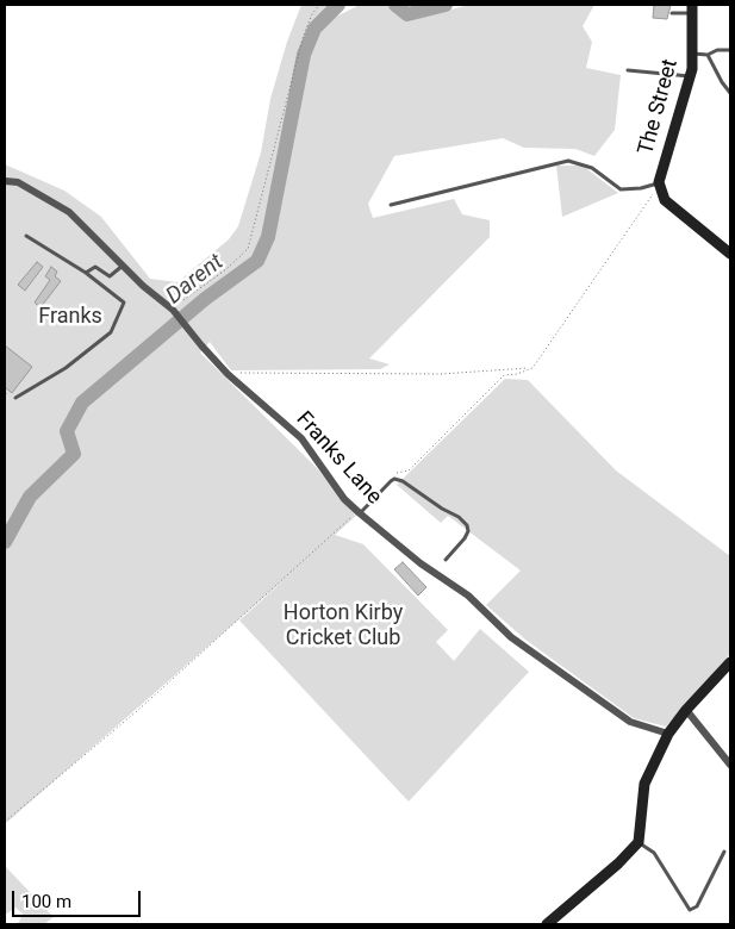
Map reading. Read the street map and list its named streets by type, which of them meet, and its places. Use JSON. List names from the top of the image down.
{
  "streets": {
    "street": ["The Street", "Franks Lane"]
  },
  "water": ["Darent"],
  "parks": ["Franks", "Horton Kirby Cricket Club"],
  "scale_bar": "100 m"
}
